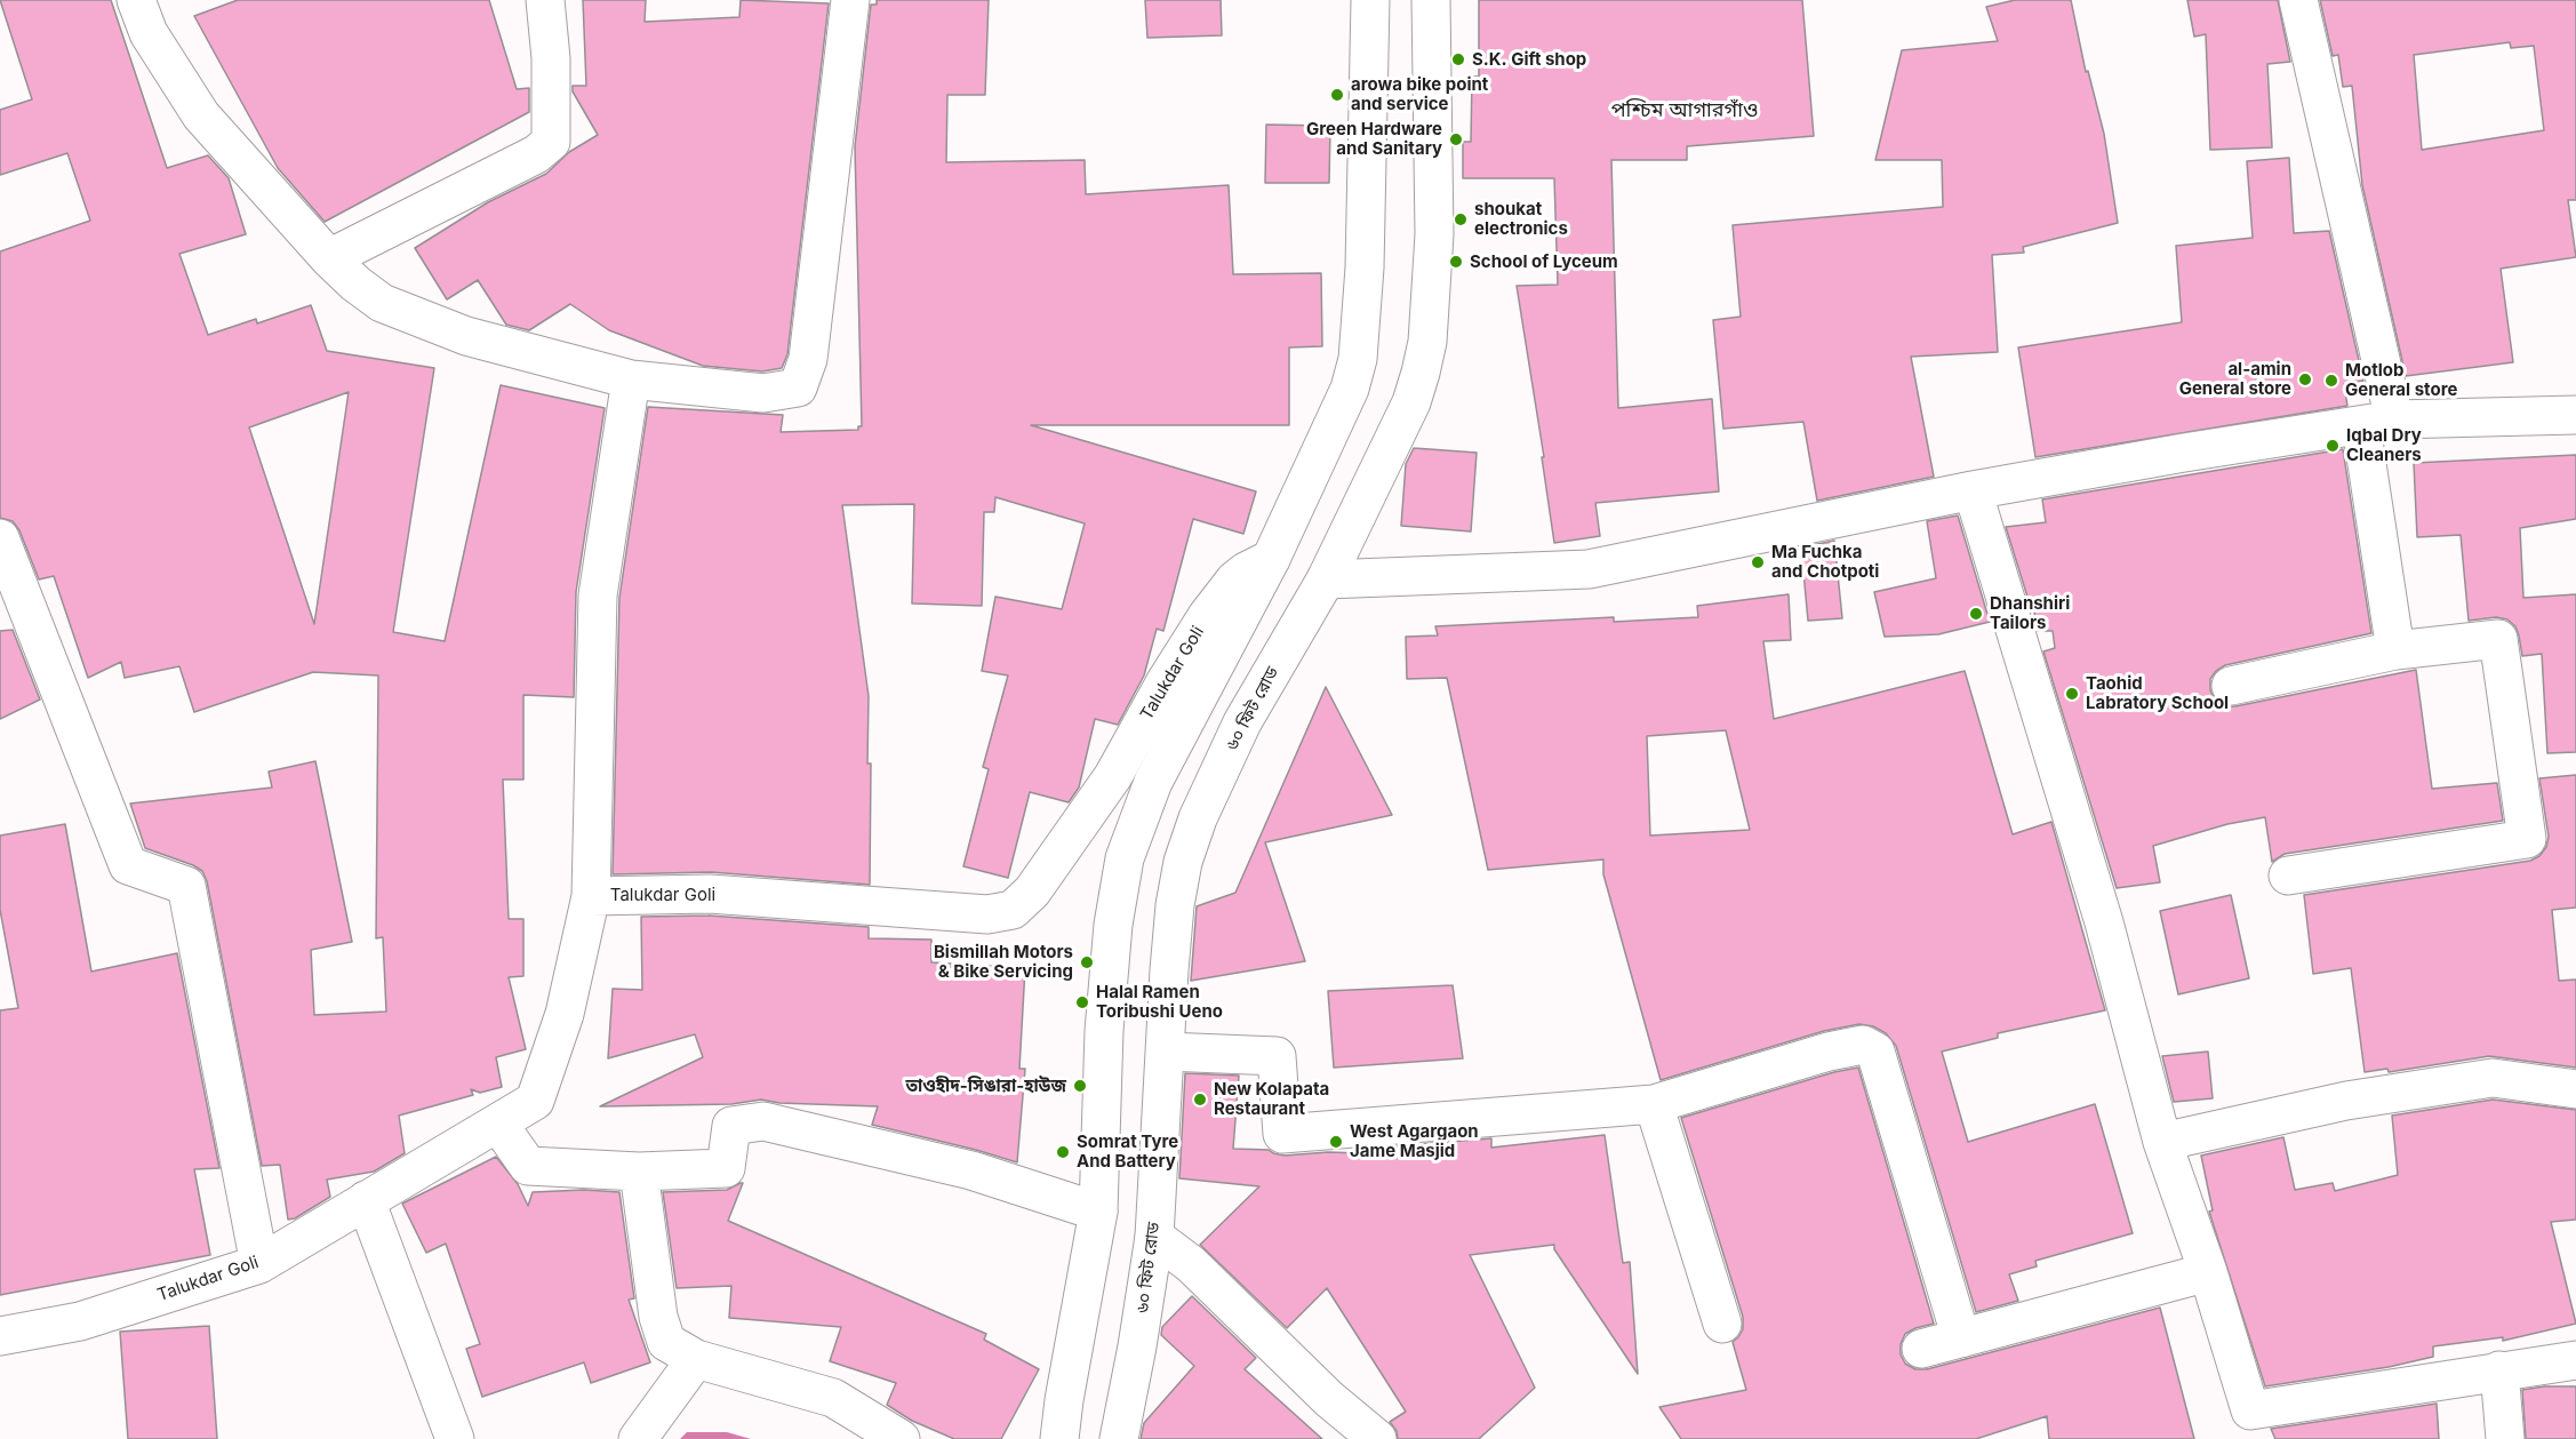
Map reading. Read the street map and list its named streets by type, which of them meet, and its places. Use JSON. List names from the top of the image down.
{
  "streets": {
    "street": ["Talukdar Goli", "৬০ ফিট রোড"]
  },
  "districts": ["পশ্চিম আগারগাঁও"],
  "places": [
    "S.K. Gift shop",
    "arowa bike point and service",
    "Green Hardware and Sanitary",
    "shoukat electronics",
    "School of Lyceum",
    "al-amin General store",
    "Motlob General store",
    "Iqbal Dry Cleaners",
    "Ma Fuchka and Chotpoti",
    "Dhanshiri Tailors",
    "Taohid Labratory School",
    "Bismillah Motors & Bike Servicing",
    "Halal Ramen Toribushi Ueno",
    "তাওহীদ-সিঙারা-হাউজ",
    "New Kolapata Restaurant",
    "West Agargaon Jame Masjid",
    "Somrat Tyre And Battery"
  ]
}
